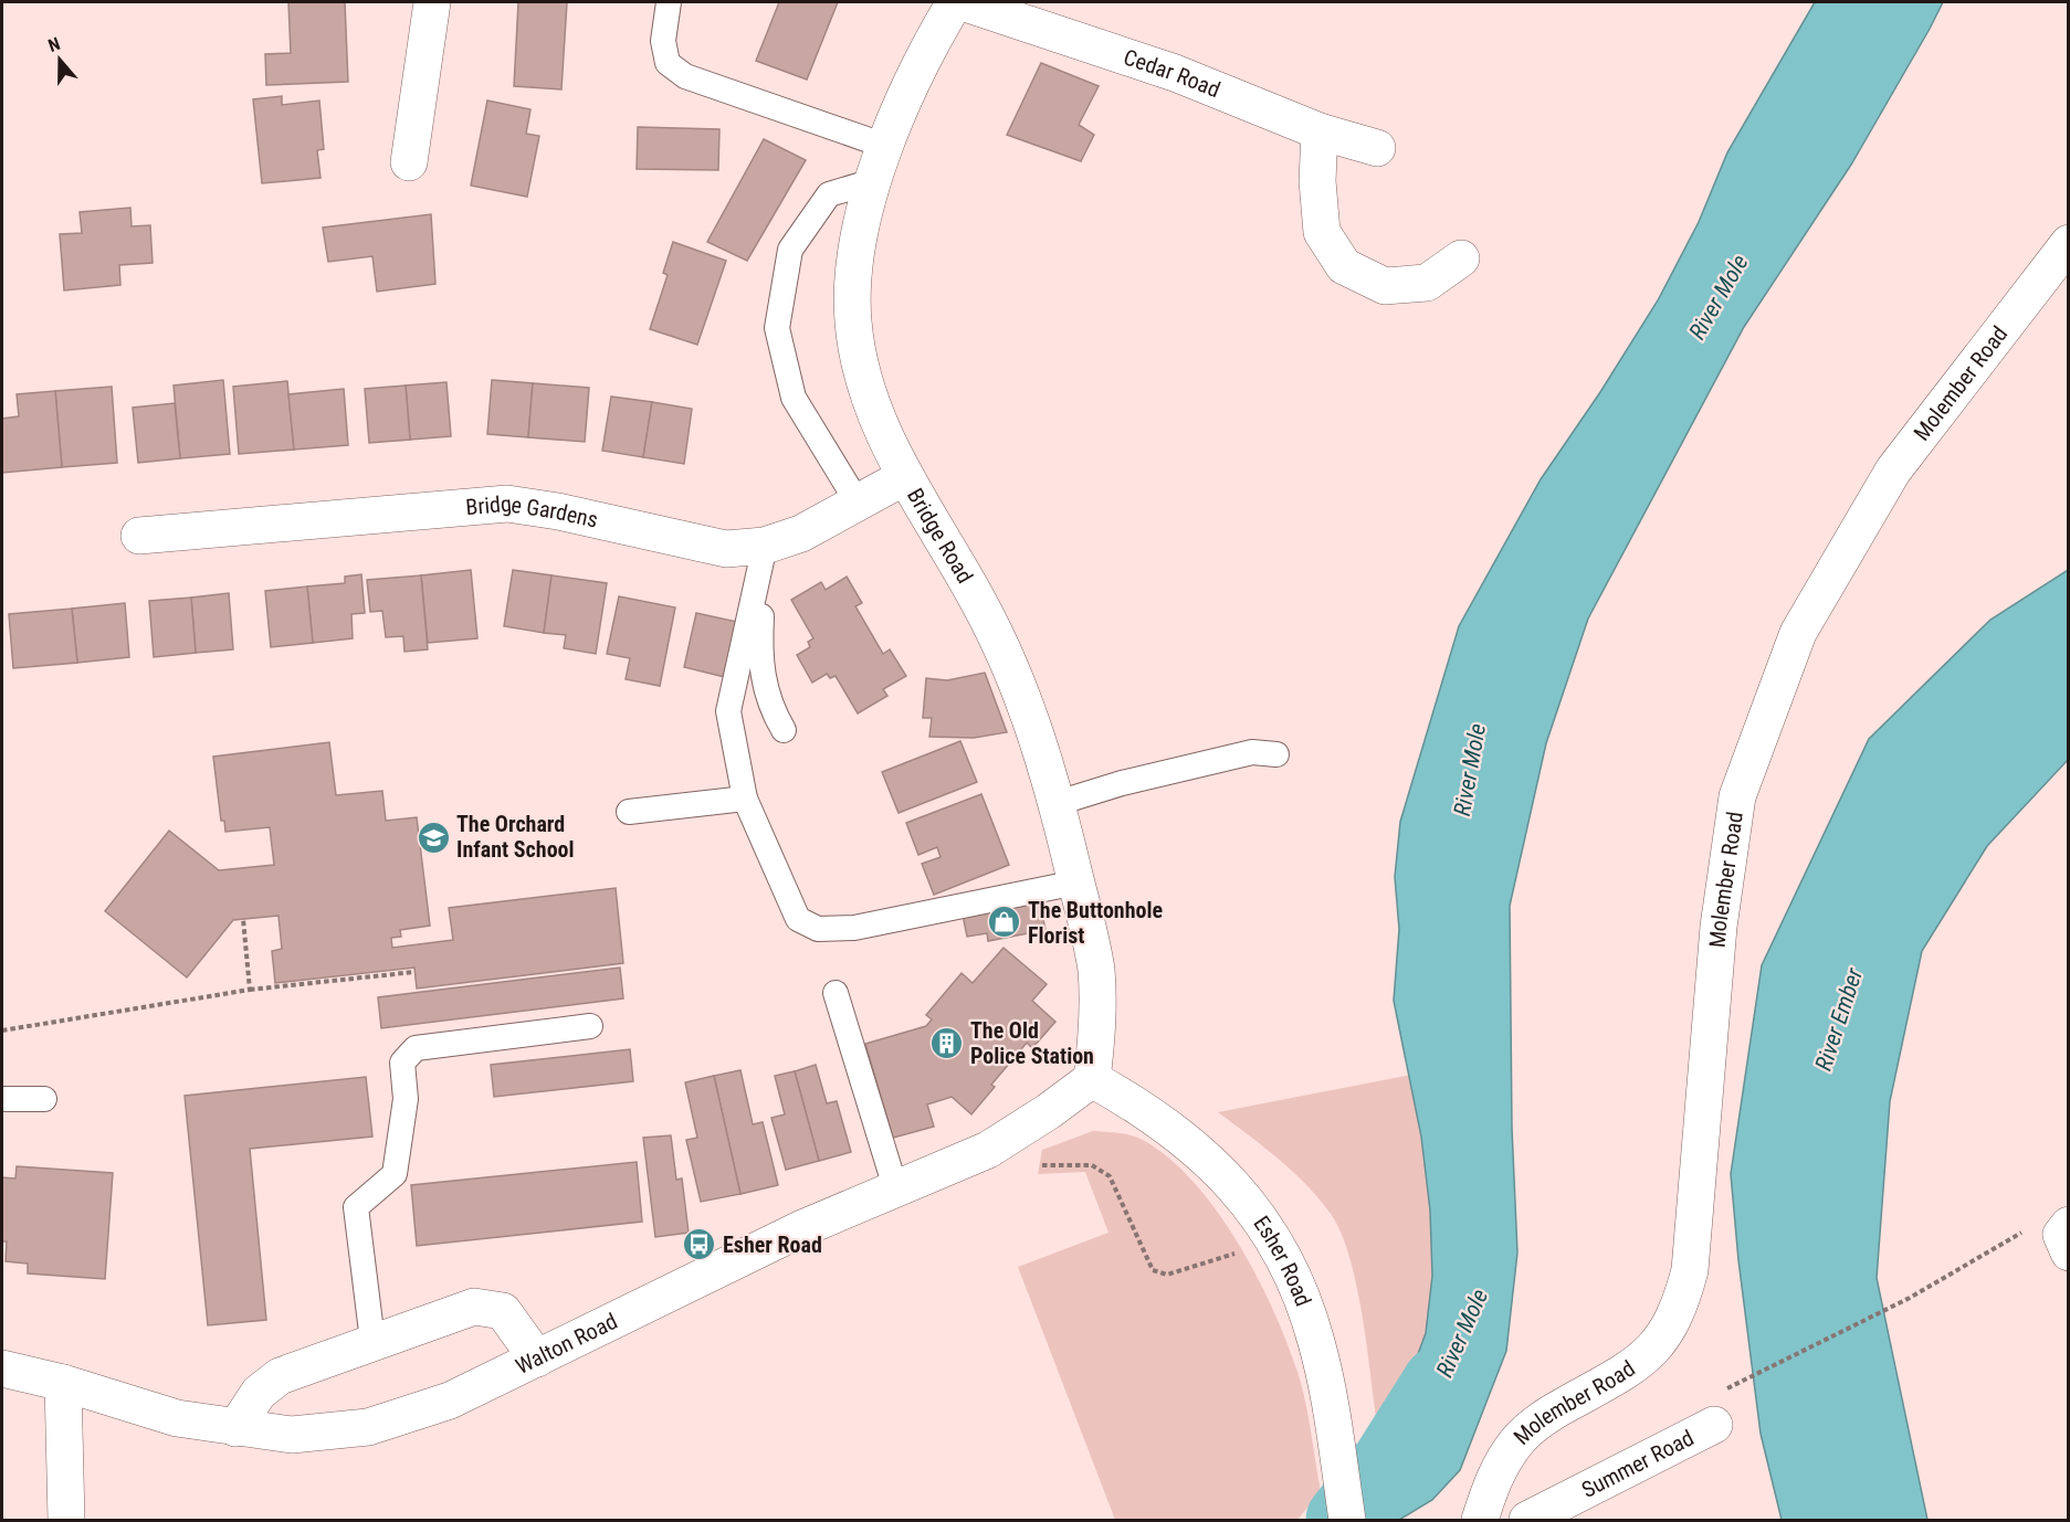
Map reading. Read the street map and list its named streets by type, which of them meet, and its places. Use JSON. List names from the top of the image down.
{
  "streets": {
    "street": [
      "Cedar Road",
      "Molember Road",
      "Bridge Gardens",
      "Bridge Road",
      "Esher Road",
      "Walton Road",
      "Summer Road"
    ]
  },
  "crossings": [
    ["Bridge Gardens", "Bridge Road"],
    ["Bridge Road", "Esher Road"],
    ["Bridge Road", "Walton Road"],
    ["Esher Road", "Walton Road"]
  ],
  "water": ["River Mole", "River Ember"],
  "places": {
    "school or university": ["The Orchard Infant School"],
    "shop": ["The Buttonhole Florist"],
    "building": ["The Old Police Station"],
    "bus stop": ["Esher Road"]
  },
  "north": "top"
}
